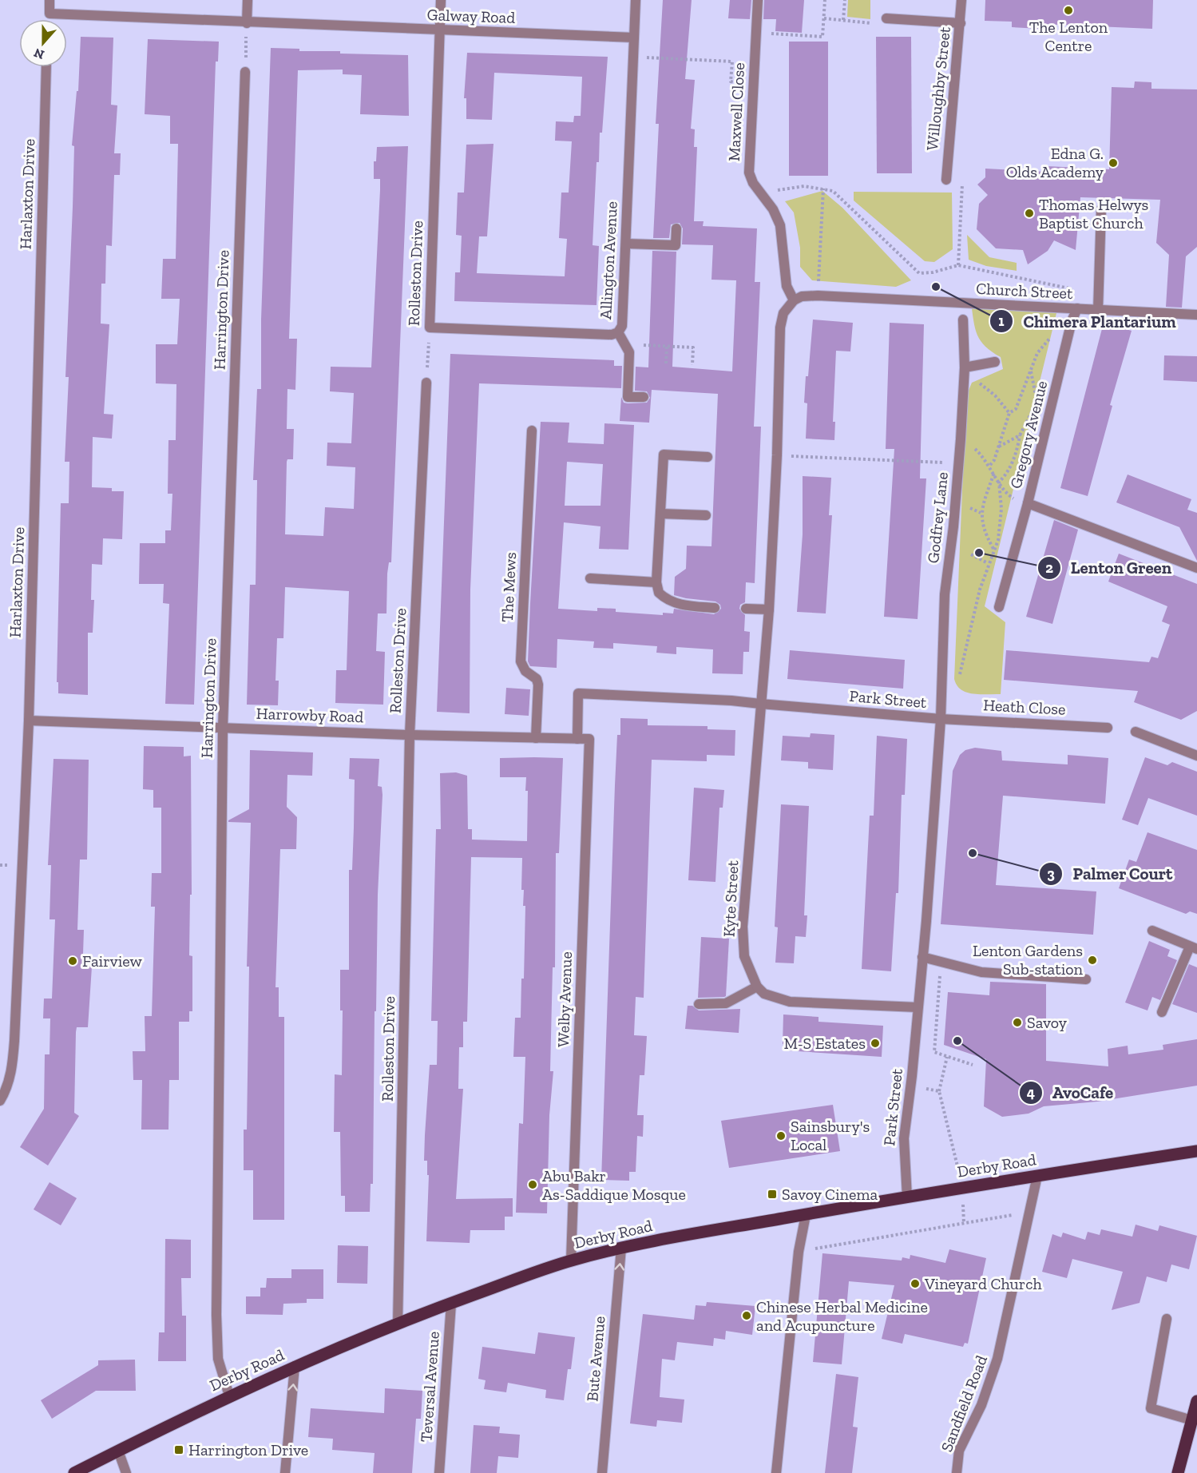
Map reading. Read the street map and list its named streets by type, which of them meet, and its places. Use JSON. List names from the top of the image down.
{
  "streets": {
    "main road": ["Derby Road"],
    "street": [
      "Galway Road",
      "Willoughby Street",
      "Maxwell Close",
      "Harlaxton Drive",
      "Allington Avenue",
      "Rolleston Drive",
      "Church Street",
      "Harrington Drive",
      "Gregory Avenue",
      "Godfrey Lane",
      "The Mews",
      "Park Street",
      "Heath Close",
      "Harrowby Road",
      "Kyte Street",
      "Welby Avenue",
      "Bute Avenue",
      "Teversal Avenue",
      "Sandfield Road"
    ]
  },
  "crossings": [
    ["Galway Road", "Allington Avenue"],
    ["Galway Road", "Rolleston Drive"],
    ["Maxwell Close", "Church Street"],
    ["Harlaxton Drive", "Harrowby Road"],
    ["Allington Avenue", "Rolleston Drive"],
    ["Rolleston Drive", "Harrowby Road"],
    ["Rolleston Drive", "Derby Road"],
    ["Church Street", "Gregory Avenue"],
    ["Harrington Drive", "Harrowby Road"],
    ["Harrington Drive", "Derby Road"],
    ["Godfrey Lane", "Park Street"],
    ["Godfrey Lane", "Heath Close"],
    ["The Mews", "Harrowby Road"],
    ["Park Street", "Heath Close"],
    ["Park Street", "Harrowby Road"],
    ["Park Street", "Kyte Street"],
    ["Park Street", "Derby Road"],
    ["Harrowby Road", "Welby Avenue"],
    ["Welby Avenue", "Derby Road"],
    ["Derby Road", "Bute Avenue"],
    ["Derby Road", "Teversal Avenue"],
    ["Derby Road", "Sandfield Road"]
  ],
  "one_way": ["Bute Avenue"],
  "places": {
    "other": [
      "The Lenton Centre",
      "Edna G. Olds Academy",
      "Thomas Helwys Baptist Church",
      "Chimera Plantarium",
      "Lenton Green",
      "Palmer Court",
      "Lenton Gardens Sub-station",
      "Fairview",
      "Savoy",
      "AvoCafe",
      "M-S Estates",
      "Sainsbury's Local",
      "Abu Bakr As-Saddique Mosque",
      "Vineyard Church",
      "Chinese Herbal Medicine and Acupuncture"
    ],
    "transit": ["Savoy Cinema", "Harrington Drive"]
  },
  "north": "bottom"
}
